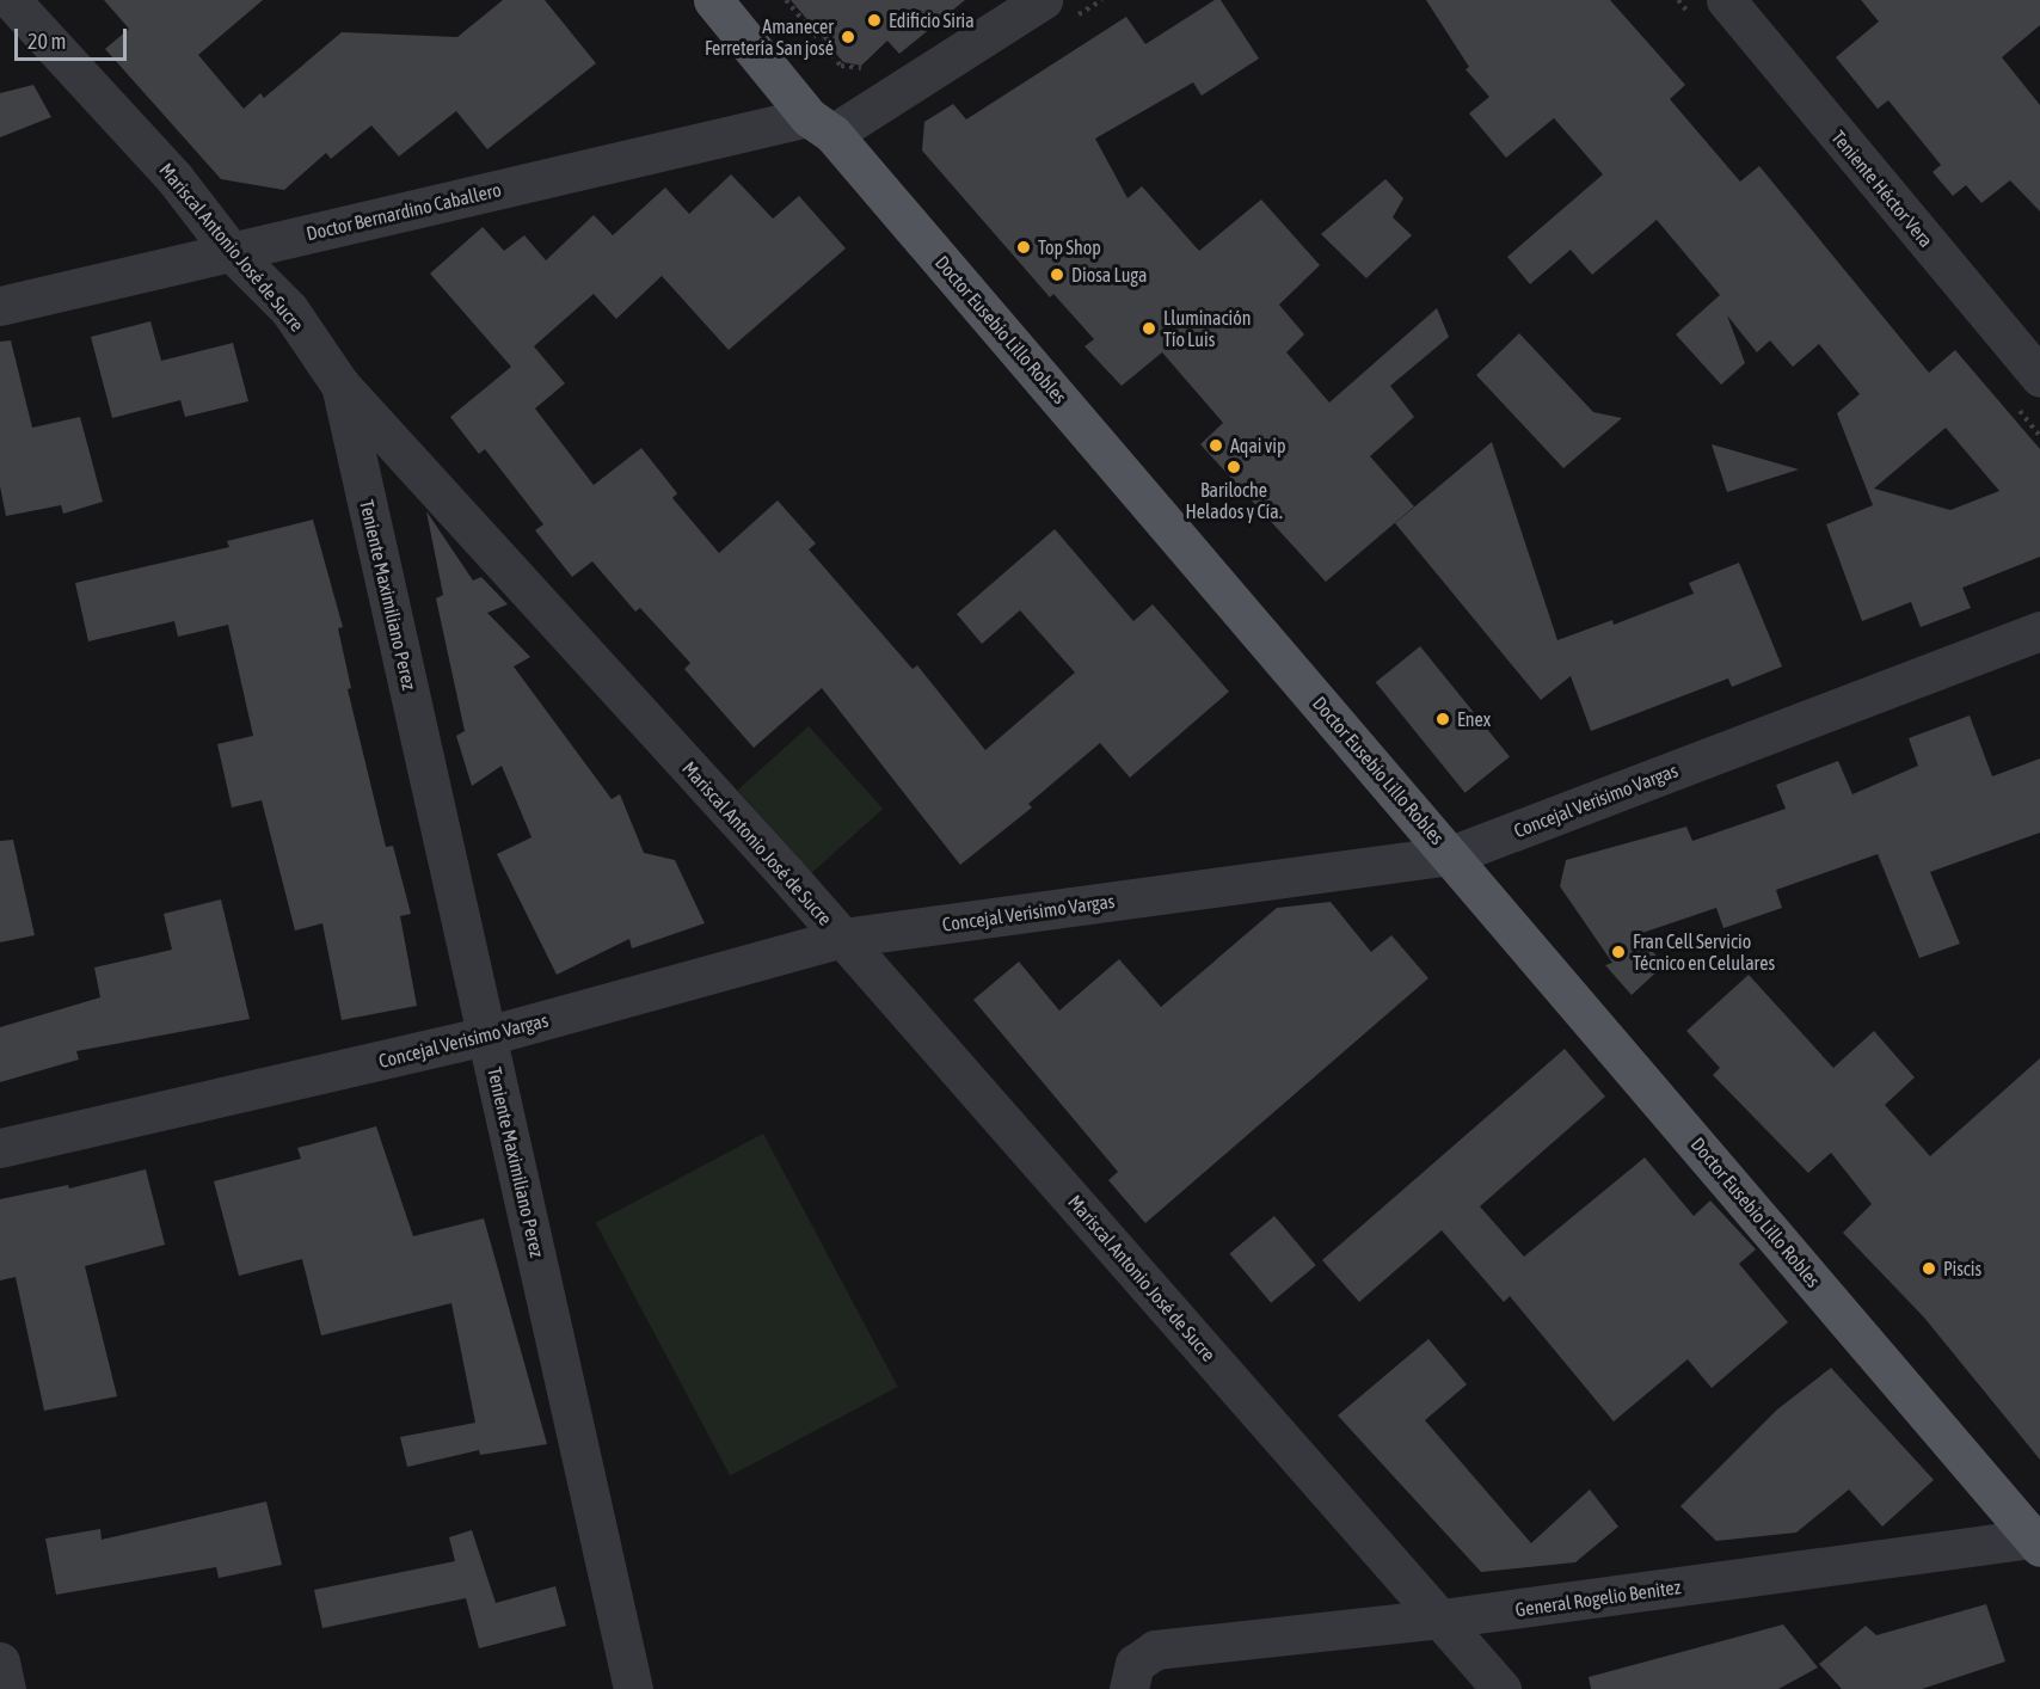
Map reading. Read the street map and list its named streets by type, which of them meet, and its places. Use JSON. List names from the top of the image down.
{
  "streets": {
    "main road": ["Doctor Eusebio Lillo Robles"],
    "street": [
      "Teniente Héctor Vera",
      "Doctor Bernardino Caballero",
      "Mariscal Antonio José de Sucre",
      "Teniente Maximiliano Perez",
      "Concejal Verisimo Vargas",
      "General Rogelio Benitez"
    ]
  },
  "crossings": [
    ["Doctor Bernardino Caballero", "Mariscal Antonio José de Sucre"],
    ["Doctor Bernardino Caballero", "Doctor Eusebio Lillo Robles"],
    ["Mariscal Antonio José de Sucre", "Teniente Maximiliano Perez"],
    ["Mariscal Antonio José de Sucre", "Concejal Verisimo Vargas"],
    ["Mariscal Antonio José de Sucre", "General Rogelio Benitez"],
    ["Doctor Eusebio Lillo Robles", "Concejal Verisimo Vargas"],
    ["Doctor Eusebio Lillo Robles", "General Rogelio Benitez"],
    ["Teniente Maximiliano Perez", "Concejal Verisimo Vargas"]
  ],
  "places": [
    "Edificio Siria",
    "Amanecer Ferretería San josé",
    "Top Shop",
    "Diosa Luga",
    "Lluminación Tío Luis",
    "Aqai vip",
    "Bariloche Helados y Cía.",
    "Enex",
    "Fran Cell Servicio Técnico en Celulares",
    "Piscis"
  ],
  "scale_bar": "20 m"
}
